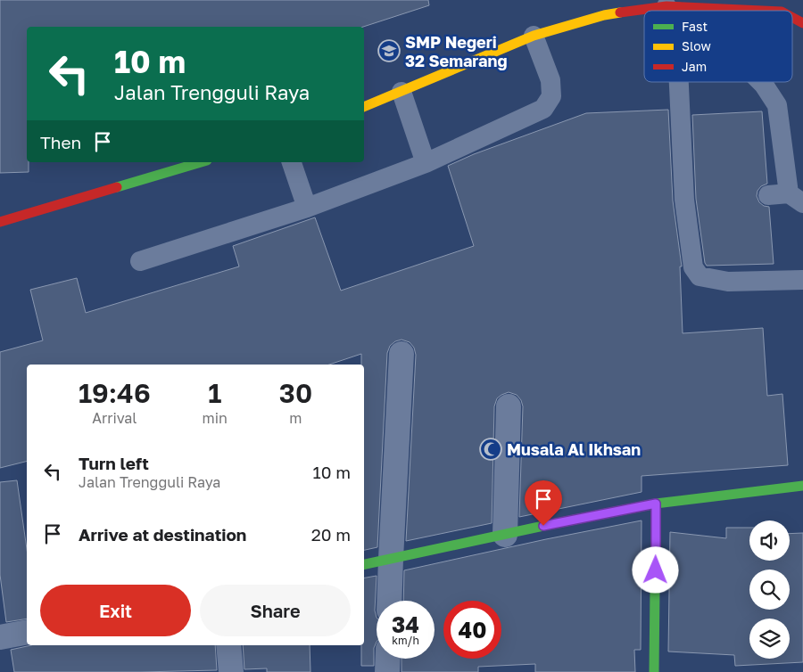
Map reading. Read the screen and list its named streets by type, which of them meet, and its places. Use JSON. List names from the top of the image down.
{
  "places": {
    "school or university": ["SMP Negeri 32 Semarang"],
    "mosque": ["Musala Al Ikhsan"]
  },
  "legend": ["Fast", "Slow", "Jam"],
  "page": {
    "turn": ["10 m", "Jalan Trengguli Raya"],
    "then": "Then",
    "eta": [
      "19:46",
      "Arrival",
      "1",
      "min",
      "30",
      "m"
    ],
    "list": [
      {
        "name": "Turn left",
        "note": "Jalan Trengguli Raya",
        "value": "10 m"
      },
      {
        "name": "Arrive at destination",
        "value": "20 m"
      }
    ],
    "buttons": ["Exit", "Share"],
    "speed": "34 km/h",
    "limit": "40"
  }
}
